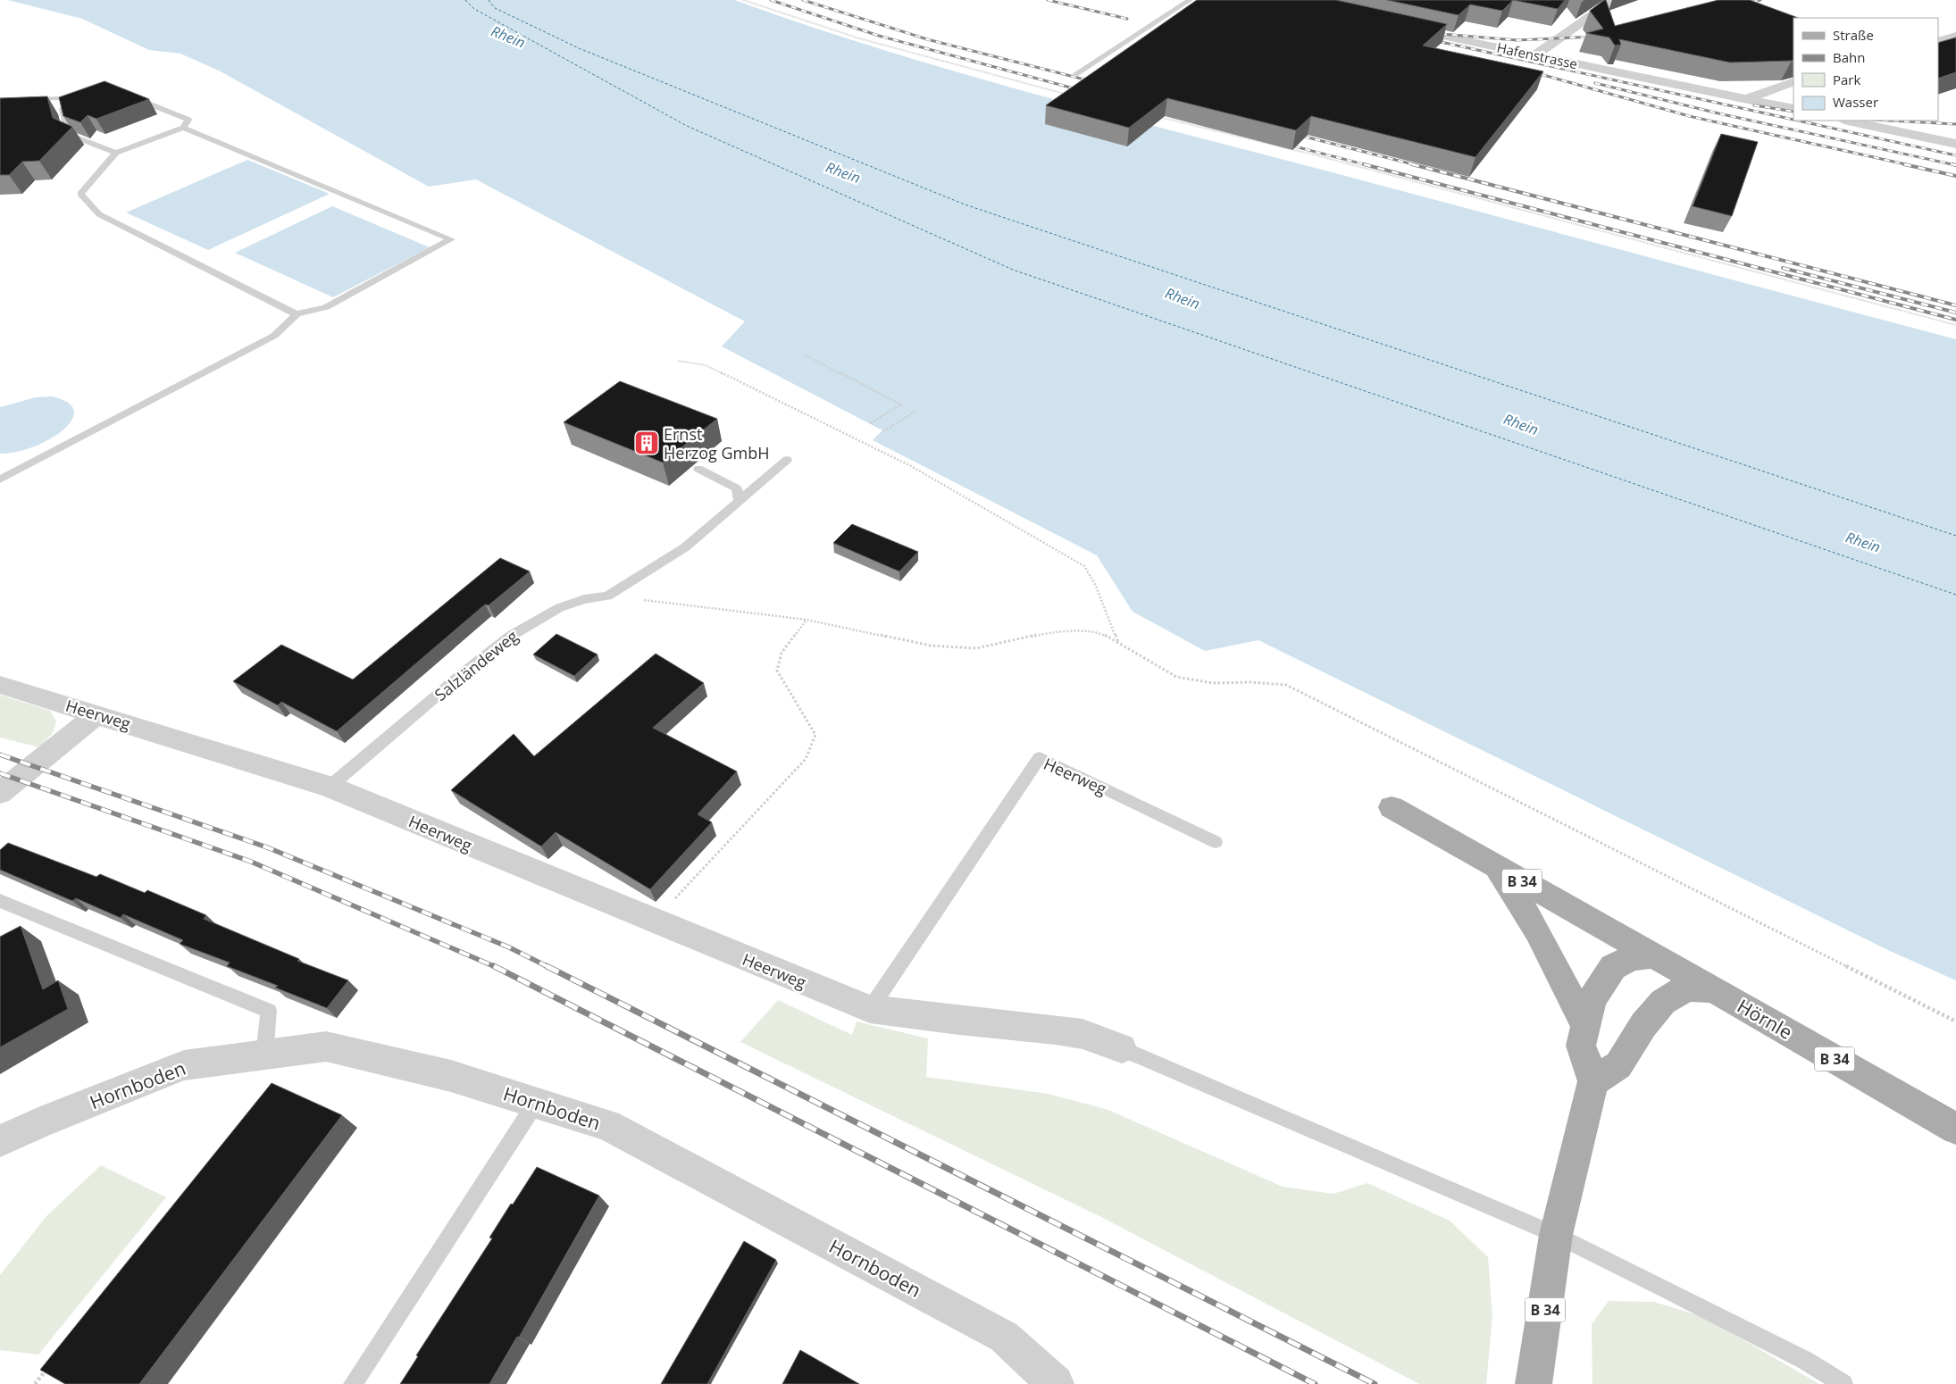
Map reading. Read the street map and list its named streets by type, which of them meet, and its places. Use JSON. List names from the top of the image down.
{
  "streets": {
    "main road": ["B 34", "Hörnle"],
    "street": ["Hafenstrasse", "Heerweg", "Hornboden"],
    "lane": ["Salzländeweg"]
  },
  "crossings": [
    ["Salzländeweg", "Heerweg"],
    ["B 34", "Hörnle"]
  ],
  "water": ["Rhein"],
  "places": {
    "building": ["Ernst Herzog GmbH"]
  },
  "legend": [
    "Straße",
    "Bahn",
    "Park",
    "Wasser"
  ]
}
